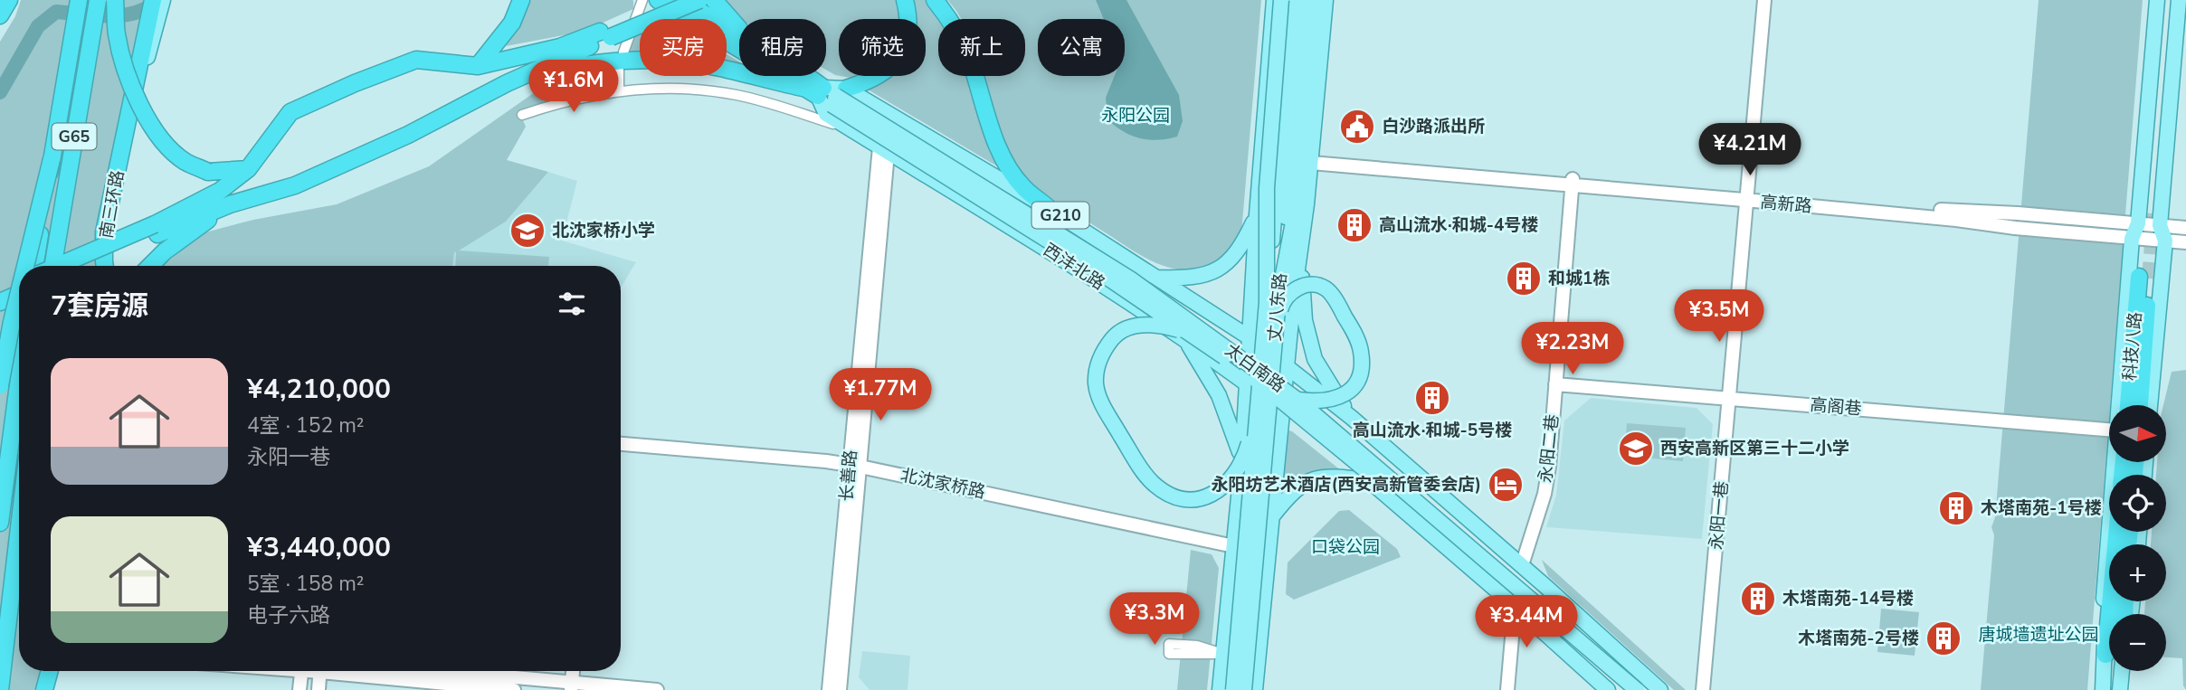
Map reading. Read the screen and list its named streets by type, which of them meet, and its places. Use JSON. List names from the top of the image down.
{
  "streets": {
    "highway": ["G65", "南三环路", "科技八路"],
    "main road": [
      "G210",
      "西沣北路",
      "丈八东路",
      "太白南路"
    ],
    "street": [
      "高新路",
      "高阁巷",
      "永阳二巷",
      "长善路",
      "北沈家桥路",
      "永阳一巷"
    ]
  },
  "crossings": [
    ["高新路", "永阳二巷"],
    ["高新路", "永阳一巷"],
    ["西沣北路", "太白南路"],
    ["西沣北路", "长善路"],
    ["太白南路", "永阳二巷"],
    ["高阁巷", "永阳二巷"],
    ["高阁巷", "永阳一巷"],
    ["长善路", "北沈家桥路"]
  ],
  "parks": ["永阳公园", "口袋公园", "唐城墙遗址公园"],
  "places": {
    "public building": ["白沙路派出所"],
    "building": [
      "高山流水·和城-4号楼",
      "和城1栋",
      "高山流水·和城-5号楼",
      "木塔南苑-1号楼",
      "木塔南苑-14号楼",
      "木塔南苑-2号楼"
    ],
    "school or university": ["北沈家桥小学", "西安高新区第三十二小学"],
    "hotel": ["永阳坊艺术酒店(西安高新管委会店)"]
  },
  "north": "right",
  "page": {
    "chip": [
      "买房",
      "租房",
      "筛选",
      "新上",
      "公寓"
    ],
    "price": [
      "¥1.6M",
      "¥4.21M",
      "¥3.5M",
      "¥2.23M",
      "¥1.77M",
      "¥3.3M",
      "¥3.44M"
    ],
    "heading": "7套房源",
    "list": [
      {
        "name": "¥4,210,000",
        "note": "4室 · 152 m² · 永阳一巷"
      },
      {
        "name": "¥3,440,000",
        "note": "5室 · 158 m² · 电子六路"
      }
    ],
    "map_buttons": ["+", "−"]
  }
}
